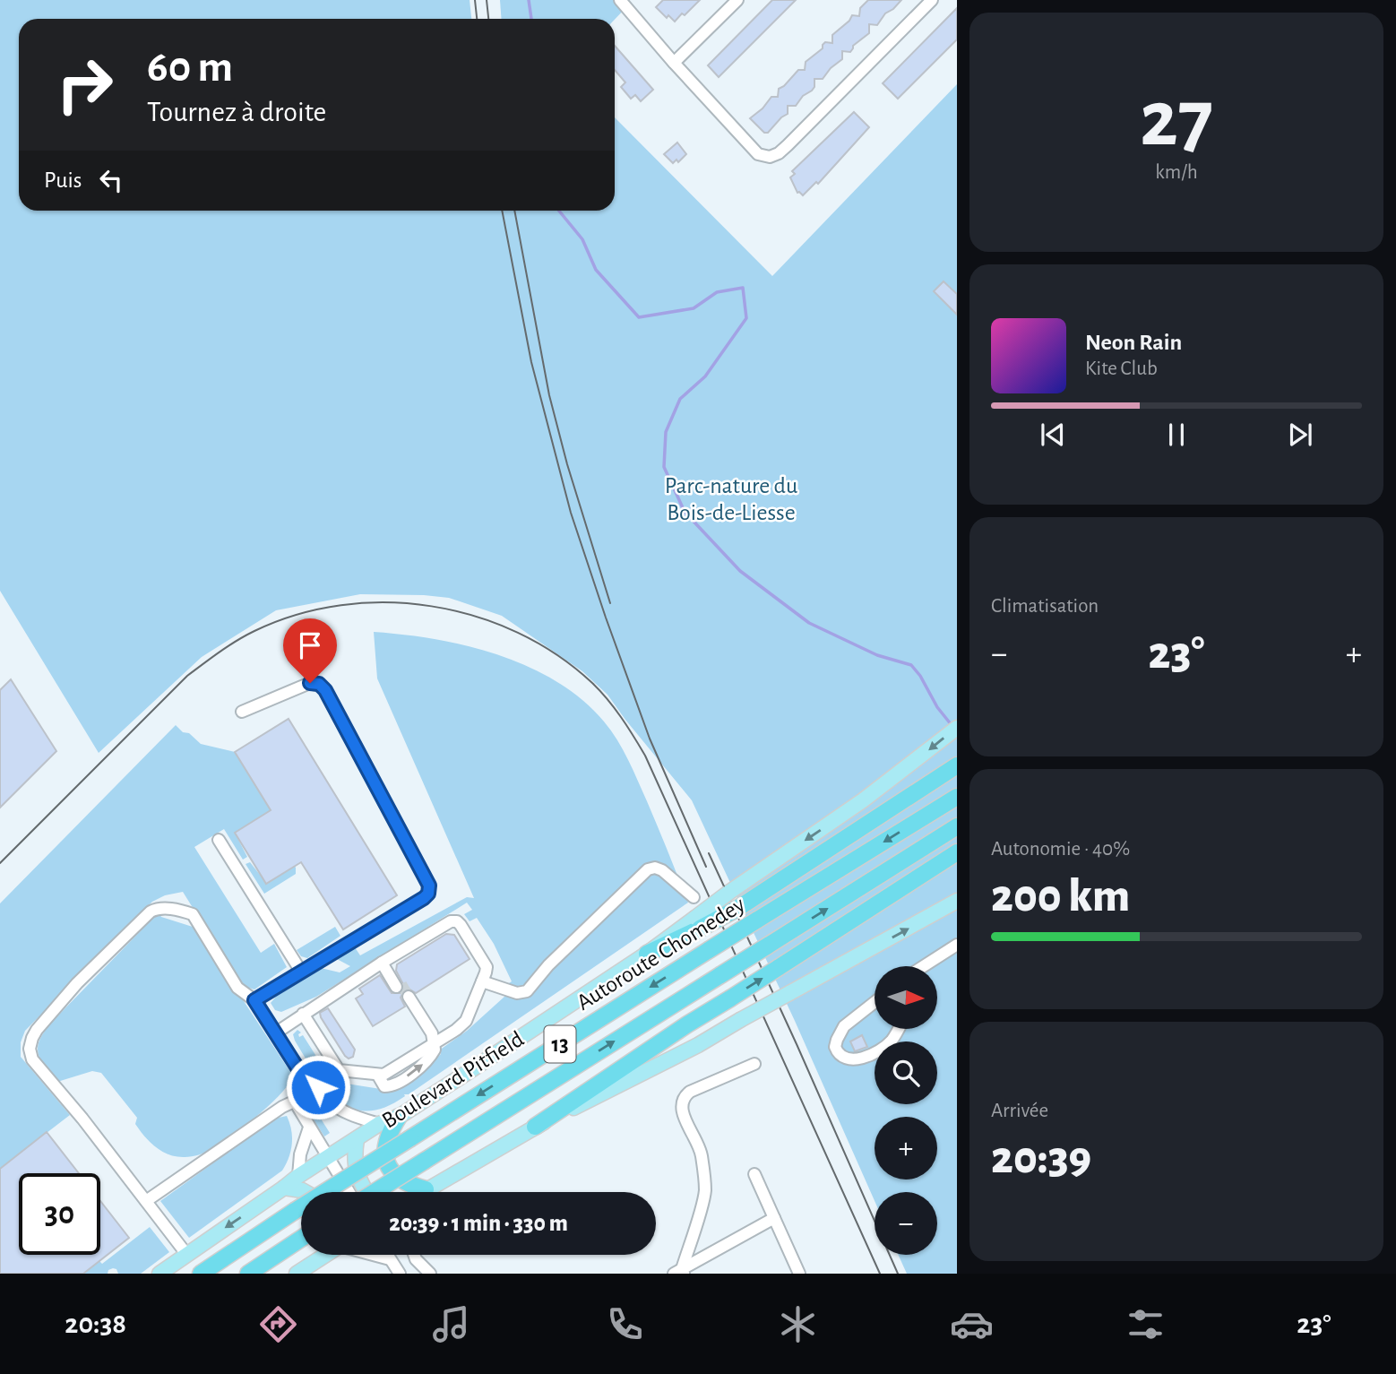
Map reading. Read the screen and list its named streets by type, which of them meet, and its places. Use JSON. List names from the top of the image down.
{
  "streets": {
    "highway": ["Autoroute Chomedey", "13"],
    "main road": ["Boulevard Pitfield"]
  },
  "parks": ["Parc-nature du Bois-de-Liesse"],
  "north": "right",
  "page": {
    "tile": [
      ["27", "km/h"],
      "Climatisation",
      ["Autonomie · 40%", "200 km"],
      ["Arrivée", "20:39"]
    ],
    "turn": ["60 m", "Tournez à droite"],
    "then": "Puis",
    "song": ["Neon Rain", "Kite Club"],
    "heat": ["−", "23°", "+"],
    "map_buttons": ["+", "−"],
    "limit": "30",
    "trip": "20:39 · 1 min · 330 m",
    "tabs": ["20:38", "23°"]
  }
}
